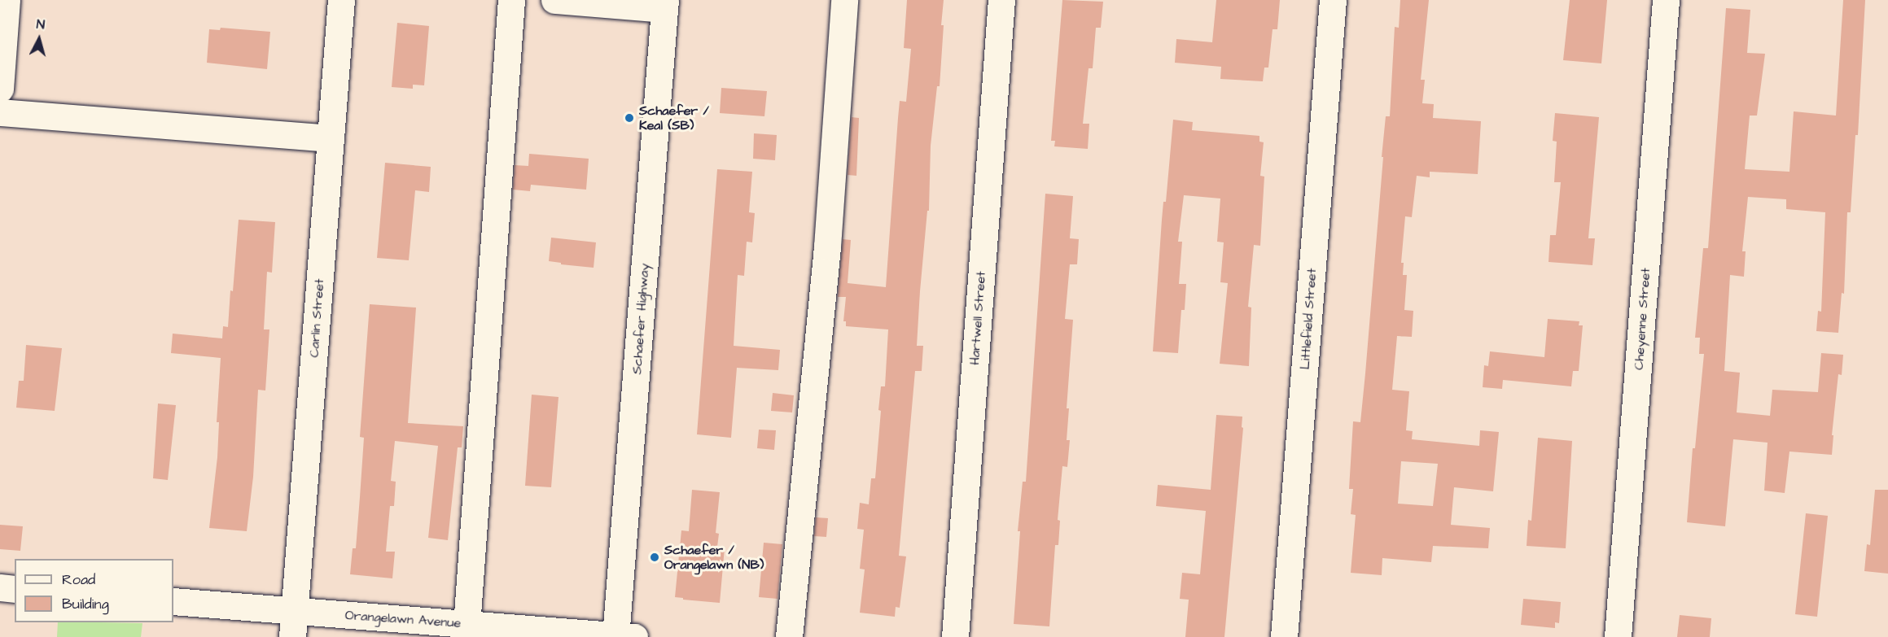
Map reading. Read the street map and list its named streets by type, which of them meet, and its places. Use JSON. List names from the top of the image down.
{
  "streets": {
    "street": [
      "Carlin Street",
      "Hartwell Street",
      "Schaefer Highway",
      "Littlefield Street",
      "Cheyenne Street",
      "Orangelawn Avenue"
    ]
  },
  "crossings": [
    ["Carlin Street", "Orangelawn Avenue"],
    ["Schaefer Highway", "Orangelawn Avenue"]
  ],
  "places": ["Schaefer / Keal (SB)", "Schaefer / Orangelawn (NB)"],
  "legend": ["Road", "Building"],
  "north": "top"
}
